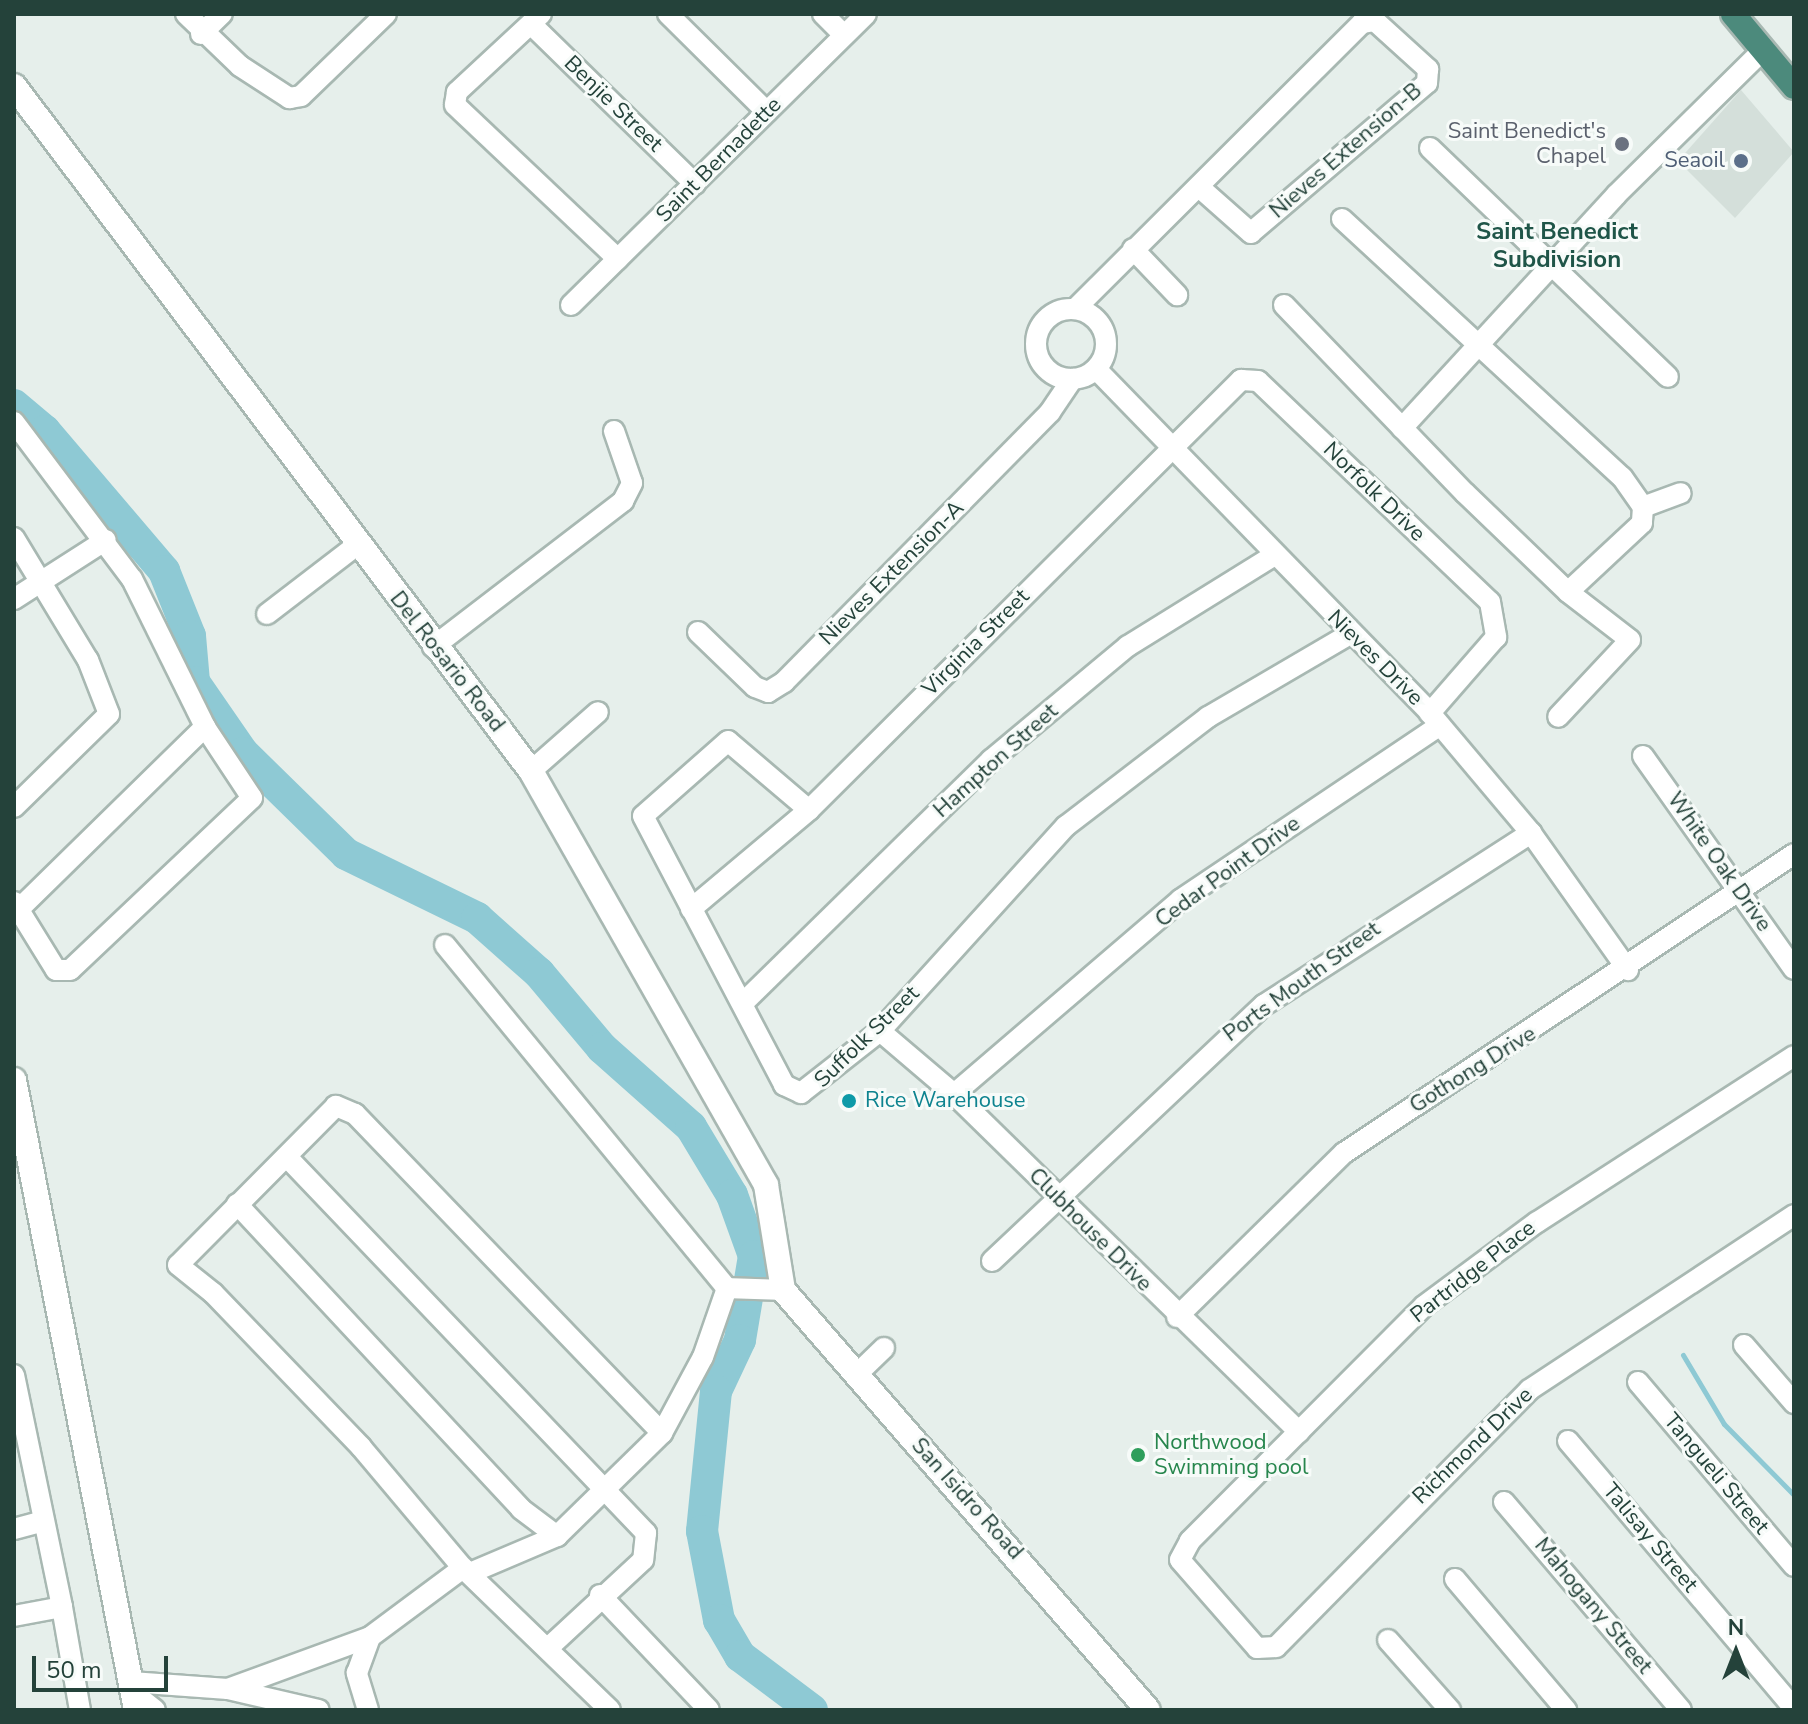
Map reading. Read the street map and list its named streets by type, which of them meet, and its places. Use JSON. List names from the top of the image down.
{
  "streets": {
    "main road": ["Del Rosario Road", "San Isidro Road"],
    "street": [
      "Benjie Street",
      "Nieves Extension-B",
      "Saint Bernadette",
      "Norfolk Drive",
      "Nieves Extension-A",
      "Virginia Street",
      "Nieves Drive",
      "Hampton Street",
      "White Oak Drive",
      "Cedar Point Drive",
      "Ports Mouth Street",
      "Suffolk Street",
      "Gothong Drive",
      "Clubhouse Drive",
      "Partridge Place",
      "Richmond Drive",
      "Tangueli Street",
      "Talisay Street",
      "Mahogany Street"
    ]
  },
  "crossings": [
    ["Benjie Street", "Saint Bernadette"],
    ["Nieves Extension-B", "Nieves Extension-A"],
    ["Nieves Extension-B", "Nieves Drive"],
    ["Norfolk Drive", "Virginia Street"],
    ["Norfolk Drive", "Cedar Point Drive"],
    ["Nieves Extension-A", "Nieves Drive"],
    ["Virginia Street", "Nieves Drive"],
    ["Virginia Street", "Suffolk Street"],
    ["Nieves Drive", "Hampton Street"],
    ["Nieves Drive", "Cedar Point Drive"],
    ["Nieves Drive", "Ports Mouth Street"],
    ["Nieves Drive", "Suffolk Street"],
    ["Nieves Drive", "Gothong Drive"],
    ["Del Rosario Road", "San Isidro Road"],
    ["Hampton Street", "Suffolk Street"],
    ["White Oak Drive", "Gothong Drive"],
    ["Cedar Point Drive", "Clubhouse Drive"],
    ["Ports Mouth Street", "Clubhouse Drive"],
    ["Suffolk Street", "Clubhouse Drive"],
    ["Gothong Drive", "Clubhouse Drive"],
    ["Clubhouse Drive", "Partridge Place"],
    ["Partridge Place", "Richmond Drive"]
  ],
  "districts": ["Saint Benedict Subdivision"],
  "places": [
    "Saint Benedict's Chapel",
    "Seaoil",
    "Rice Warehouse",
    "Northwood Swimming pool"
  ],
  "scale_bar": "50 m",
  "north": "top"
}
